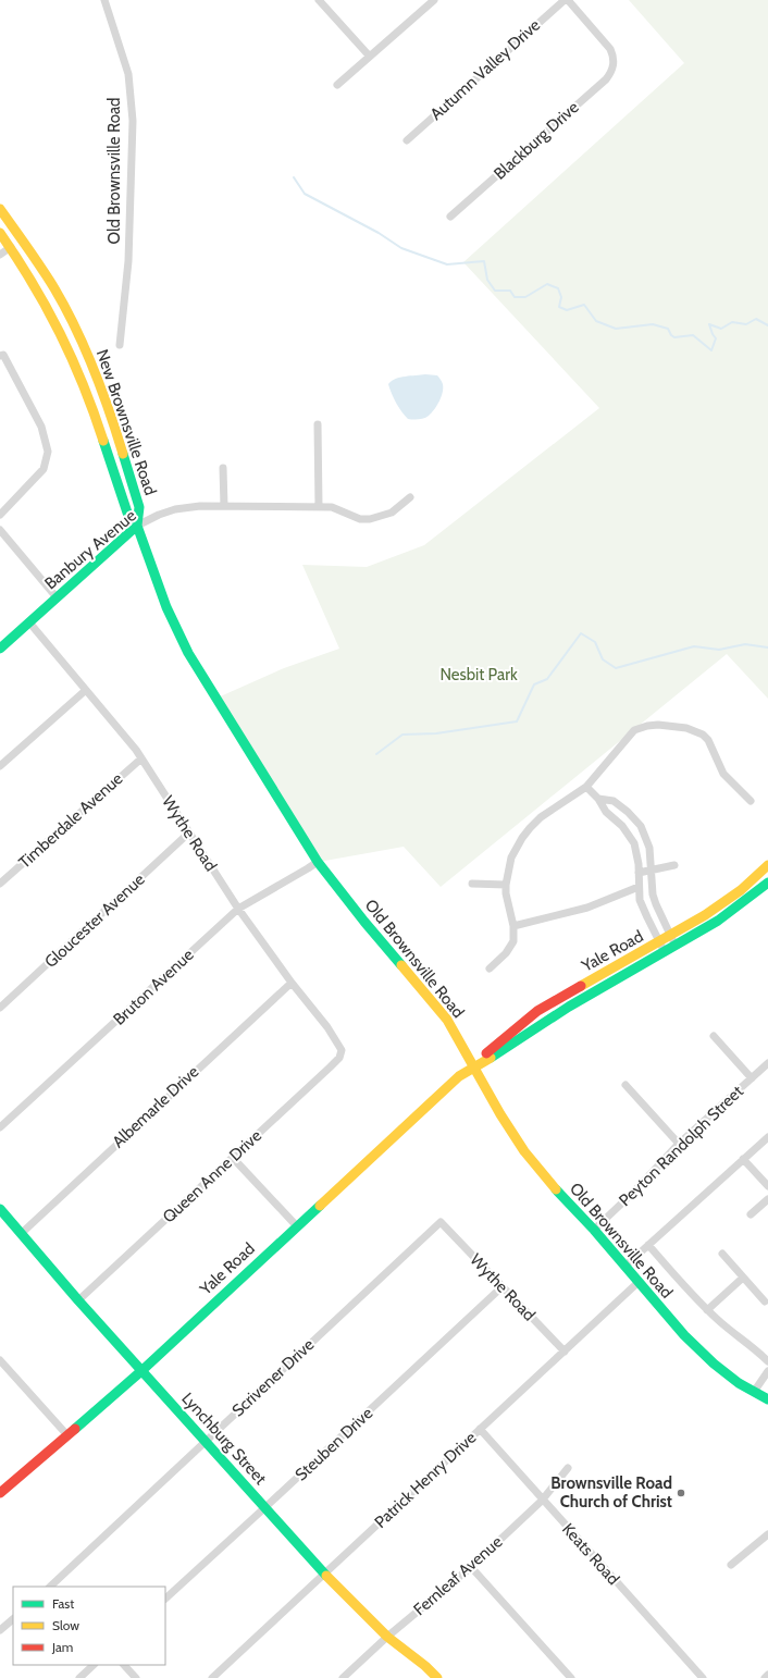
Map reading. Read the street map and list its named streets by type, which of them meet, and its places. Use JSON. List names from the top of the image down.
{
  "streets": {
    "main road": [
      "Old Brownsville Road",
      "New Brownsville Road",
      "Banbury Avenue",
      "Yale Road",
      "Lynchburg Street"
    ],
    "street": [
      "Autumn Valley Drive",
      "Blackburg Drive",
      "Timberdale Avenue",
      "Wythe Road",
      "Gloucester Avenue",
      "Bruton Avenue",
      "Albemarle Drive",
      "Peyton Randolph Street",
      "Queen Anne Drive",
      "Scrivener Drive",
      "Steuben Drive",
      "Patrick Henry Drive",
      "Keats Road",
      "Fernleaf Avenue"
    ]
  },
  "crossings": [
    ["Old Brownsville Road", "New Brownsville Road"],
    ["Old Brownsville Road", "Banbury Avenue"],
    ["Old Brownsville Road", "Yale Road"],
    ["Old Brownsville Road", "Bruton Avenue"],
    ["Old Brownsville Road", "Peyton Randolph Street"],
    ["Old Brownsville Road", "Patrick Henry Drive"],
    ["New Brownsville Road", "Banbury Avenue"],
    ["Banbury Avenue", "Wythe Road"],
    ["Timberdale Avenue", "Wythe Road"],
    ["Wythe Road", "Gloucester Avenue"],
    ["Wythe Road", "Bruton Avenue"],
    ["Wythe Road", "Albemarle Drive"],
    ["Wythe Road", "Queen Anne Drive"],
    ["Wythe Road", "Scrivener Drive"],
    ["Wythe Road", "Steuben Drive"],
    ["Wythe Road", "Patrick Henry Drive"],
    ["Yale Road", "Lynchburg Street"],
    ["Albemarle Drive", "Lynchburg Street"],
    ["Queen Anne Drive", "Lynchburg Street"],
    ["Scrivener Drive", "Lynchburg Street"],
    ["Lynchburg Street", "Steuben Drive"],
    ["Lynchburg Street", "Patrick Henry Drive"],
    ["Lynchburg Street", "Fernleaf Avenue"],
    ["Patrick Henry Drive", "Keats Road"],
    ["Keats Road", "Fernleaf Avenue"]
  ],
  "parks": ["Nesbit Park"],
  "places": ["Brownsville Road Church of Christ"],
  "legend": ["Fast", "Slow", "Jam"]
}
